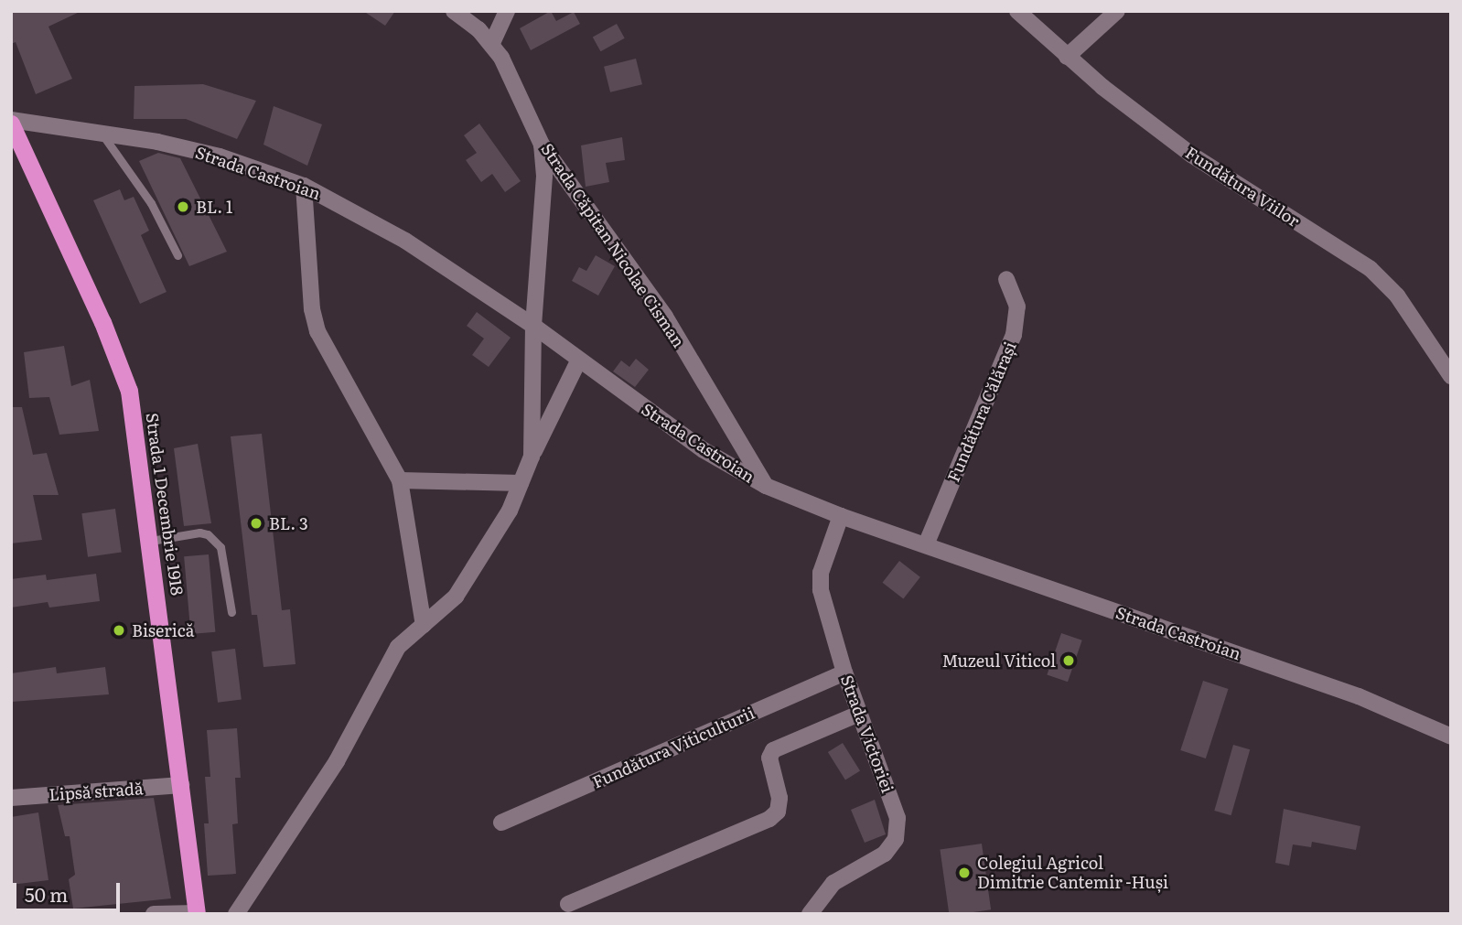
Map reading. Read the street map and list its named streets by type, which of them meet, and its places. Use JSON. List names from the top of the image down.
{
  "streets": {
    "highway": ["Strada 1 Decembrie 1918"],
    "street": [
      "Strada Castroian",
      "Fundătura Viilor",
      "Strada Căpitan Nicolae Cisman",
      "Fundătura Călărași",
      "Strada Victoriei",
      "Fundătura Viticulturii",
      "Lipsă stradă"
    ]
  },
  "crossings": [
    ["Strada Castroian", "Strada Căpitan Nicolae Cisman"],
    ["Strada Castroian", "Fundătura Călărași"],
    ["Strada Castroian", "Strada 1 Decembrie 1918"],
    ["Strada Castroian", "Strada Victoriei"],
    ["Strada 1 Decembrie 1918", "Lipsă stradă"],
    ["Strada Victoriei", "Fundătura Viticulturii"]
  ],
  "places": [
    "BL. 1",
    "BL. 3",
    "Biserică",
    "Muzeul Viticol",
    "Colegiul Agricol Dimitrie Cantemir -Huși"
  ],
  "scale_bar": "50 m"
}
